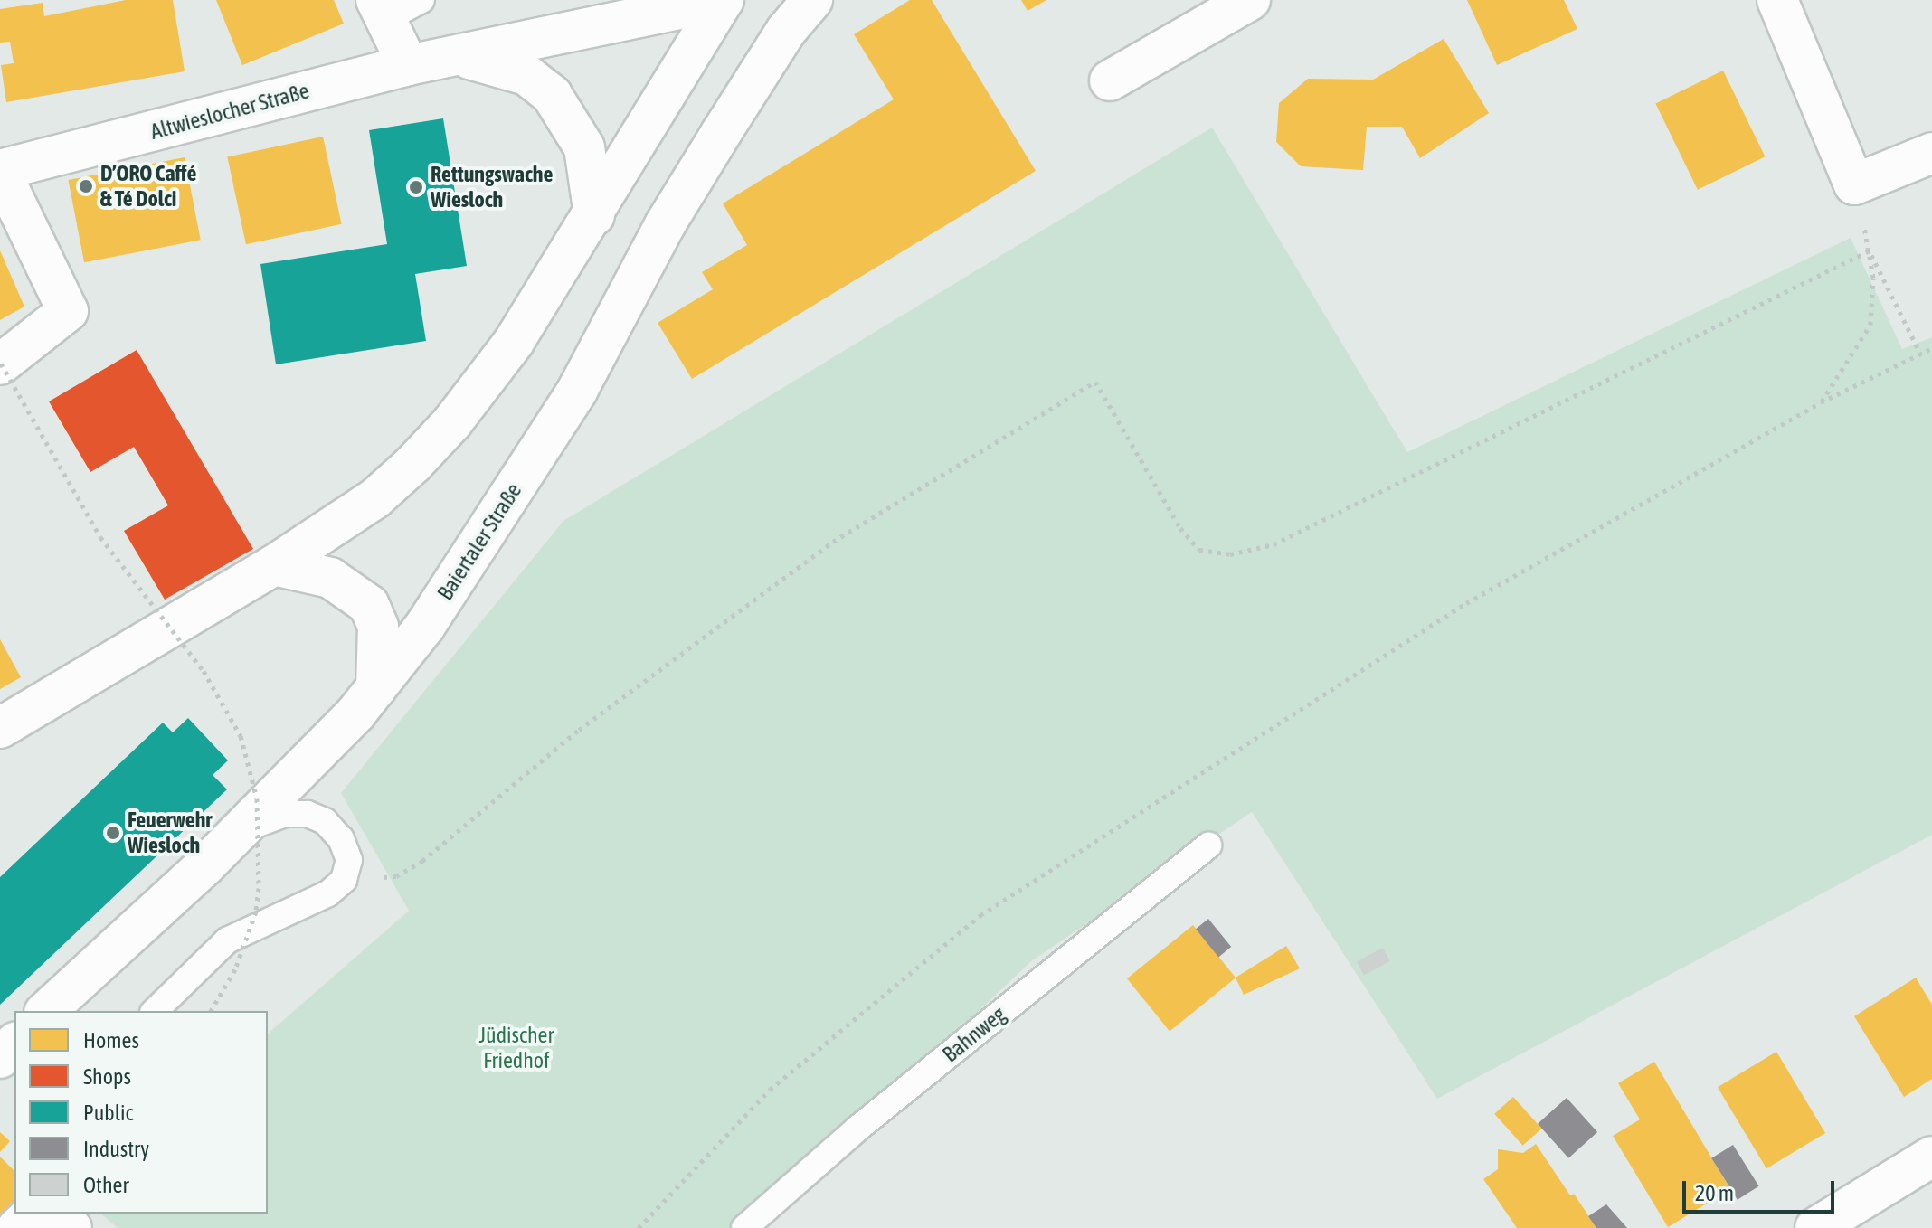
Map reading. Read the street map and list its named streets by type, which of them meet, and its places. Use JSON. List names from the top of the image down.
{
  "streets": {
    "main road": ["Altwieslocher Straße", "Baiertaler Straße"],
    "lane": ["Bahnweg"]
  },
  "parks": ["Jüdischer Friedhof"],
  "places": ["D’ORO Caffé & Té Dolci", "Rettungswache Wiesloch", "Feuerwehr Wiesloch"],
  "legend": [
    "Homes",
    "Shops",
    "Public",
    "Industry",
    "Other"
  ],
  "scale_bar": "20 m"
}
